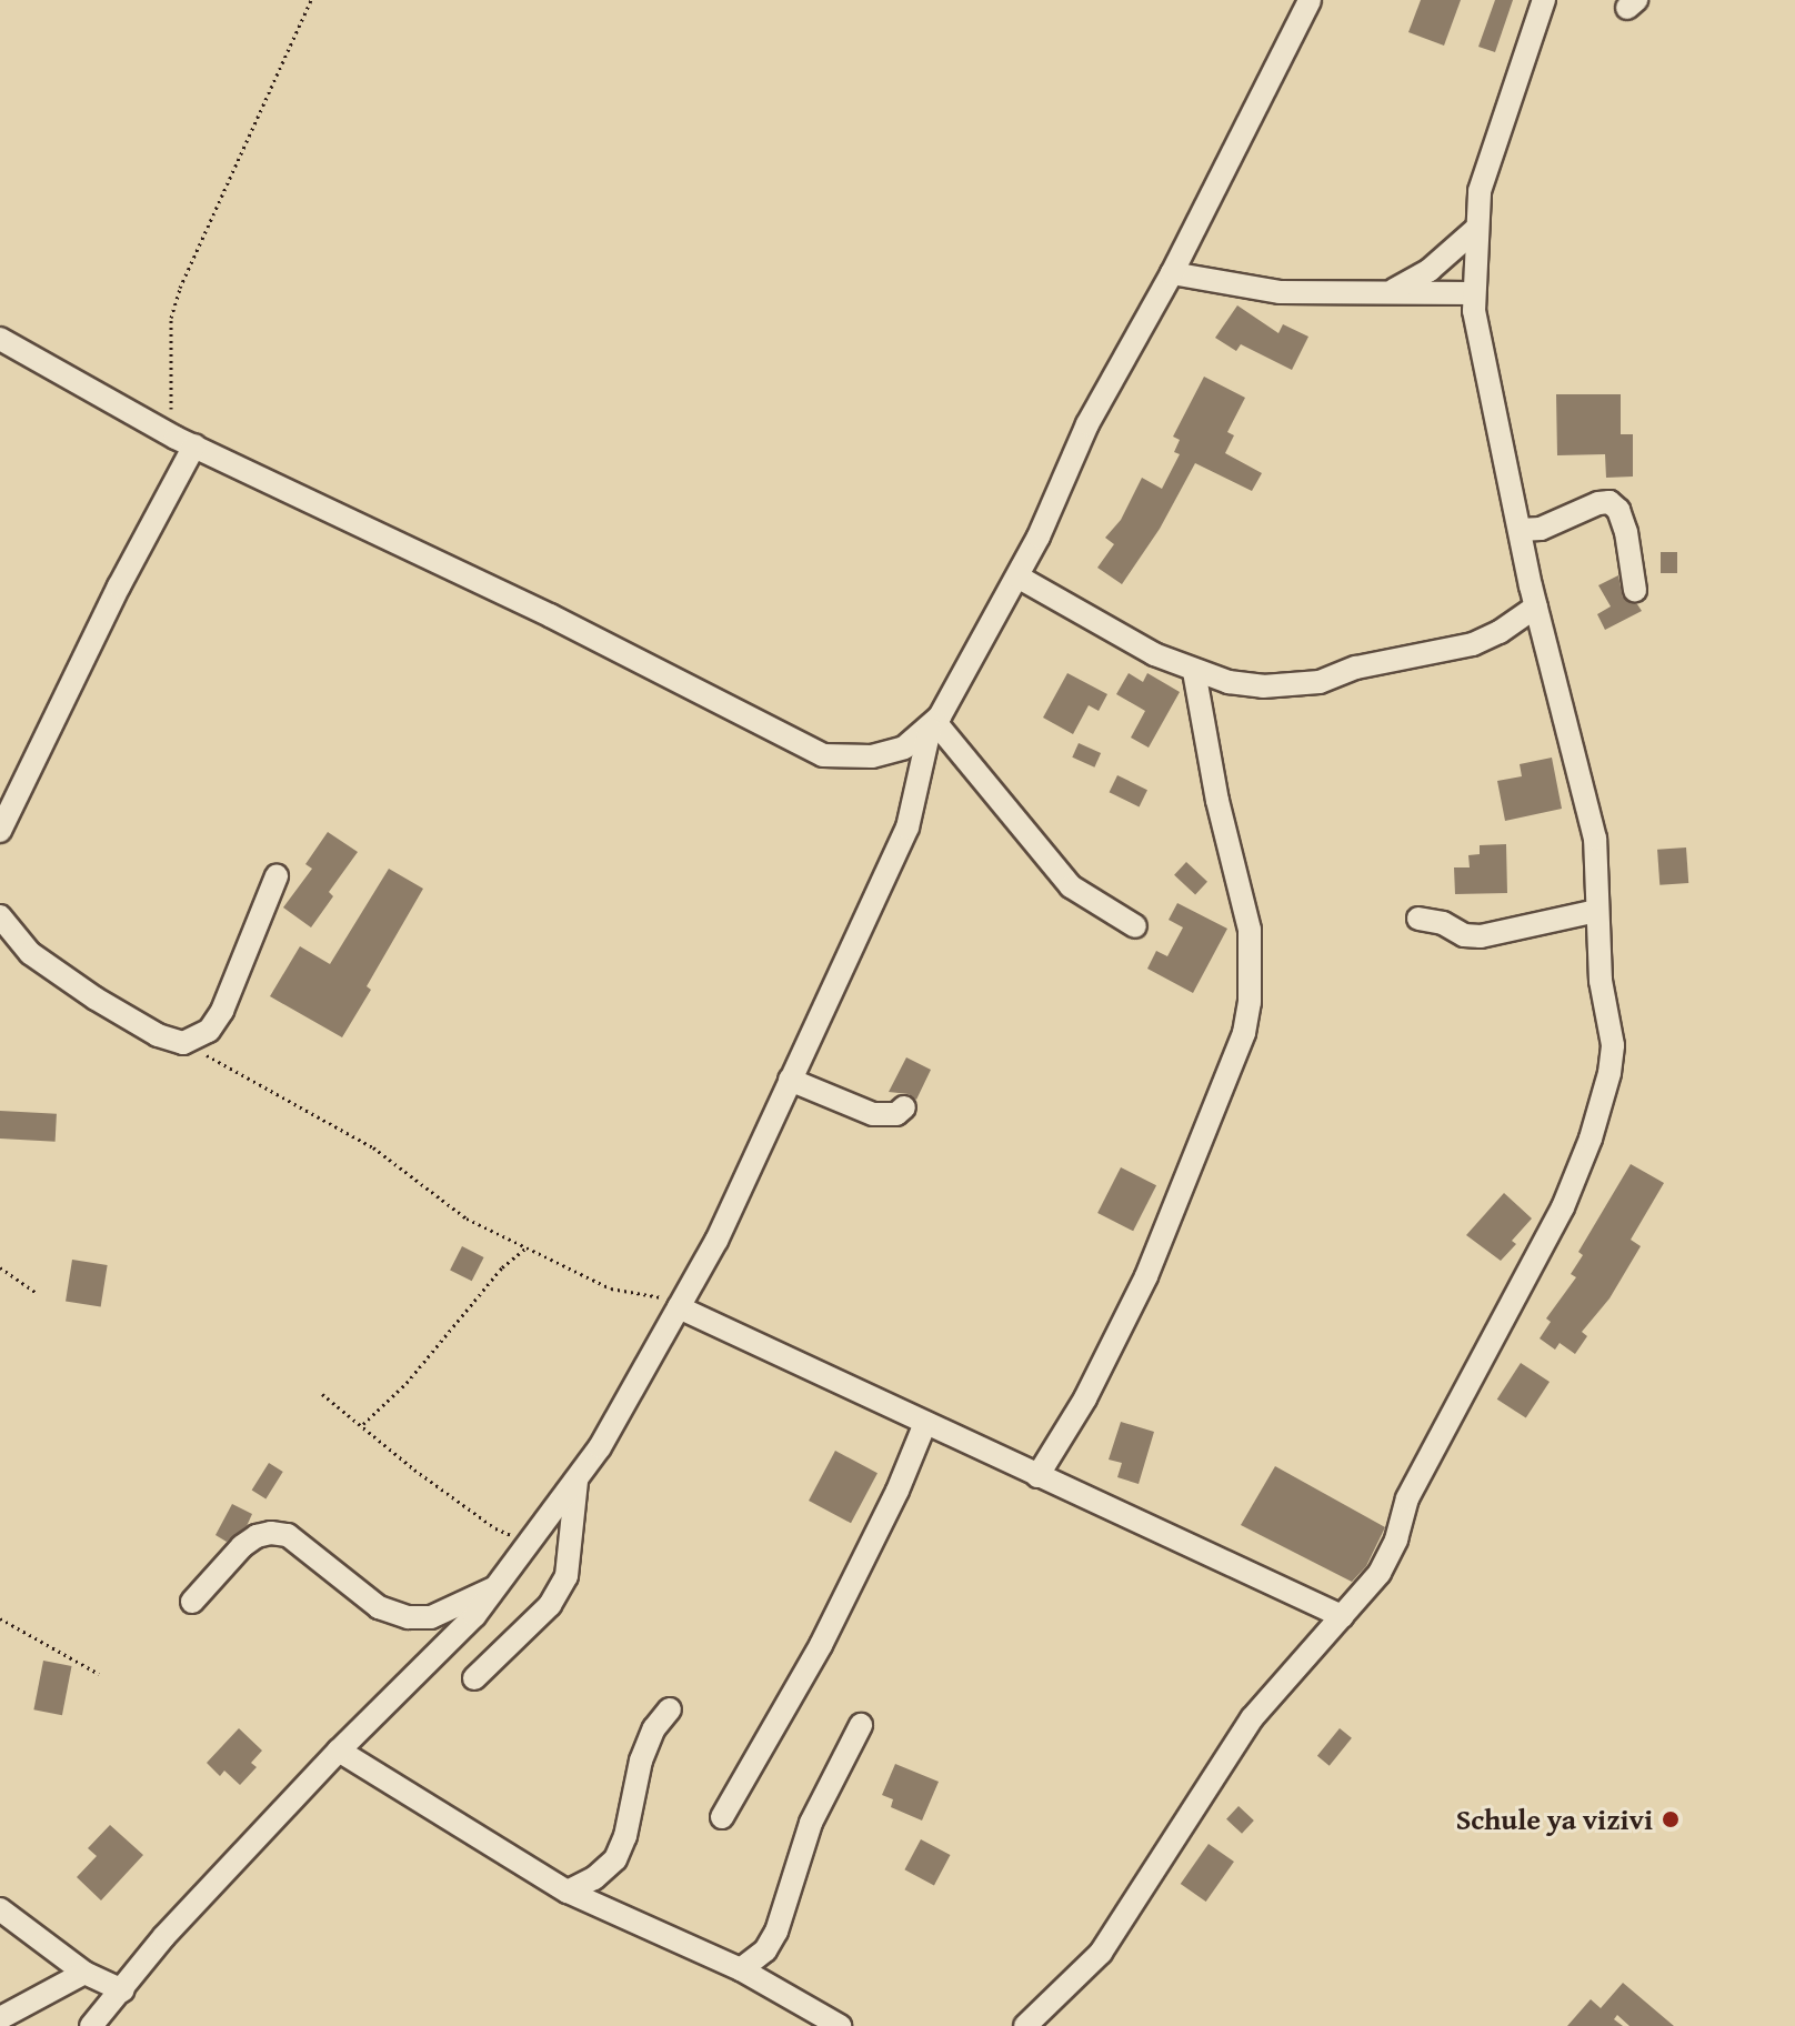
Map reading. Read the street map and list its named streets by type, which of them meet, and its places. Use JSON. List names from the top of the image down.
{
  "places": ["Schule ya vizivi"]
}
